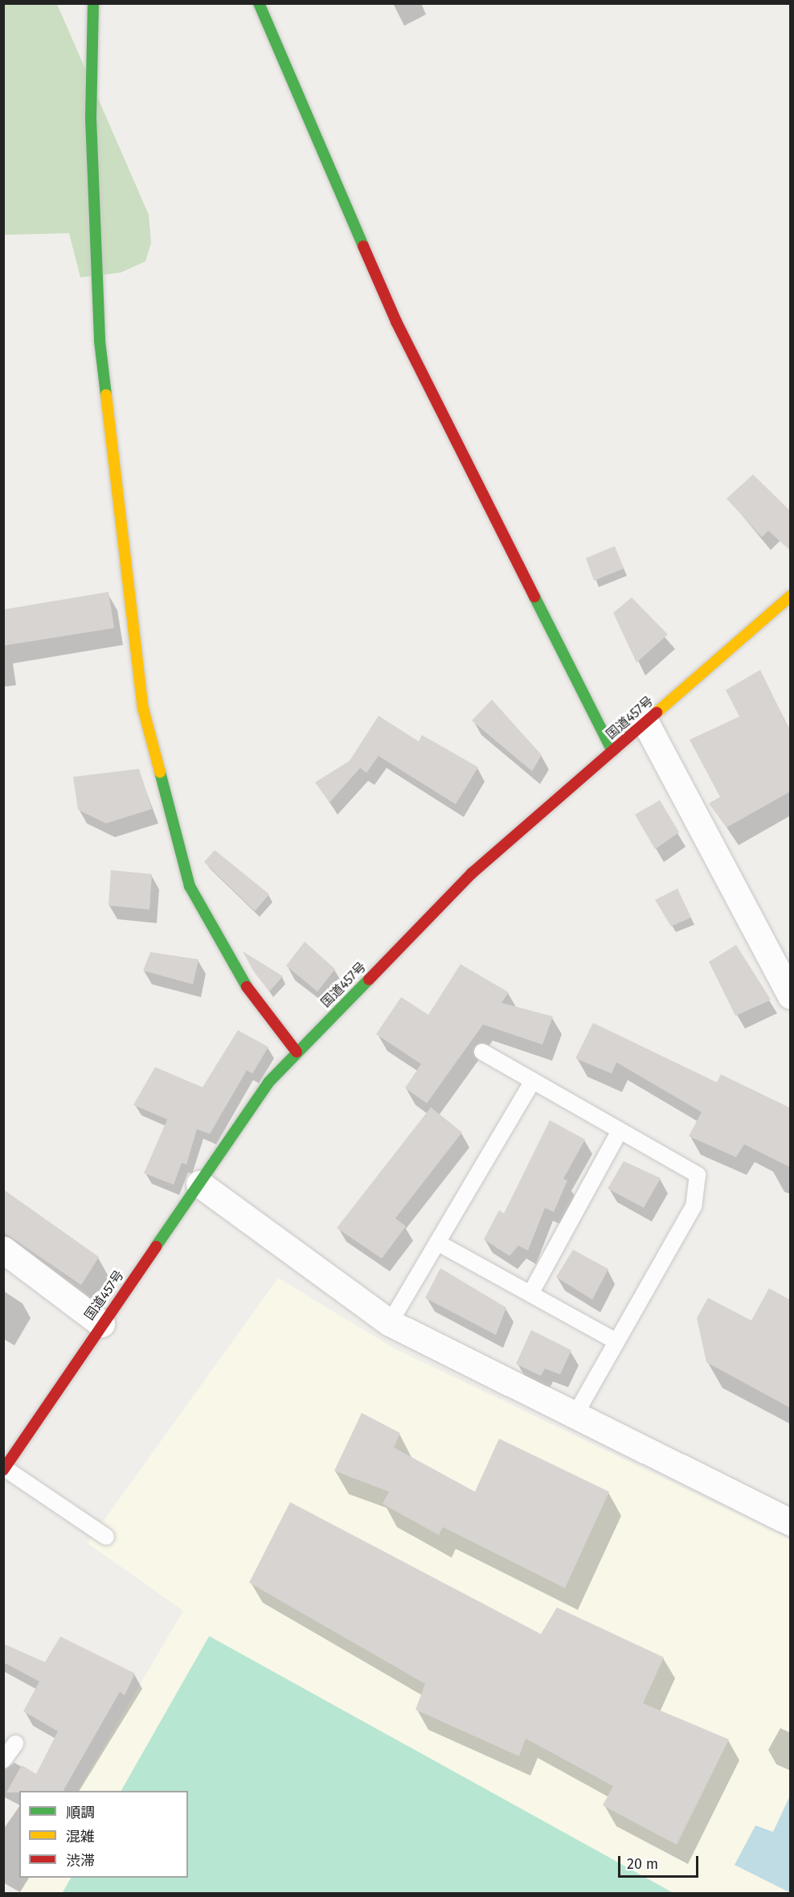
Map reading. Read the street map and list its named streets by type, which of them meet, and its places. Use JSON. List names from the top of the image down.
{
  "streets": {
    "main road": ["国道457号"]
  },
  "legend": ["順調", "混雑", "渋滞"],
  "scale_bar": "20 m"
}
